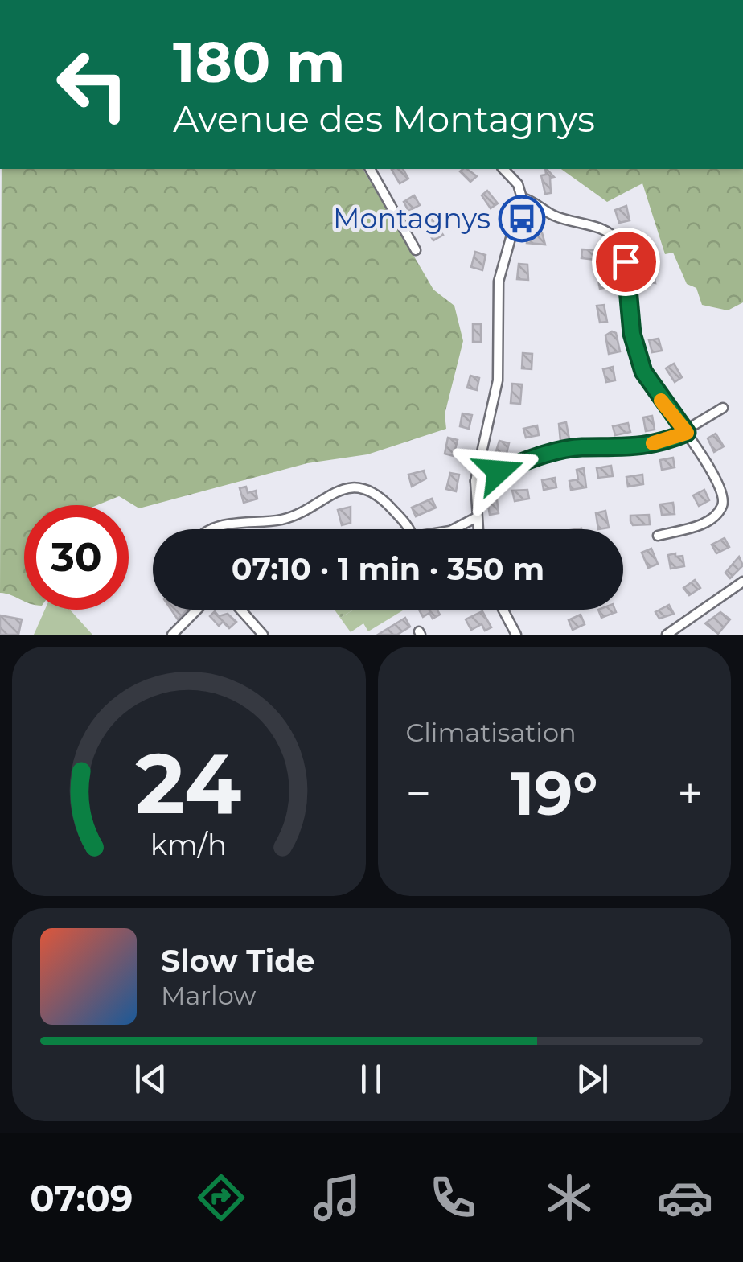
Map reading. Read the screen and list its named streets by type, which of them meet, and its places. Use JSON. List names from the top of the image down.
{
  "places": {
    "bus stop": ["Montagnys"]
  },
  "page": {
    "turn": ["180 m", "Avenue des Montagnys"],
    "limit": "30",
    "trip": "07:10 · 1 min · 350 m",
    "tile": "Climatisation",
    "heat": ["−", "19°", "+"],
    "song": ["Slow Tide", "Marlow"],
    "tabs": "07:09",
    "gauge": ["24", "km/h"]
  }
}
